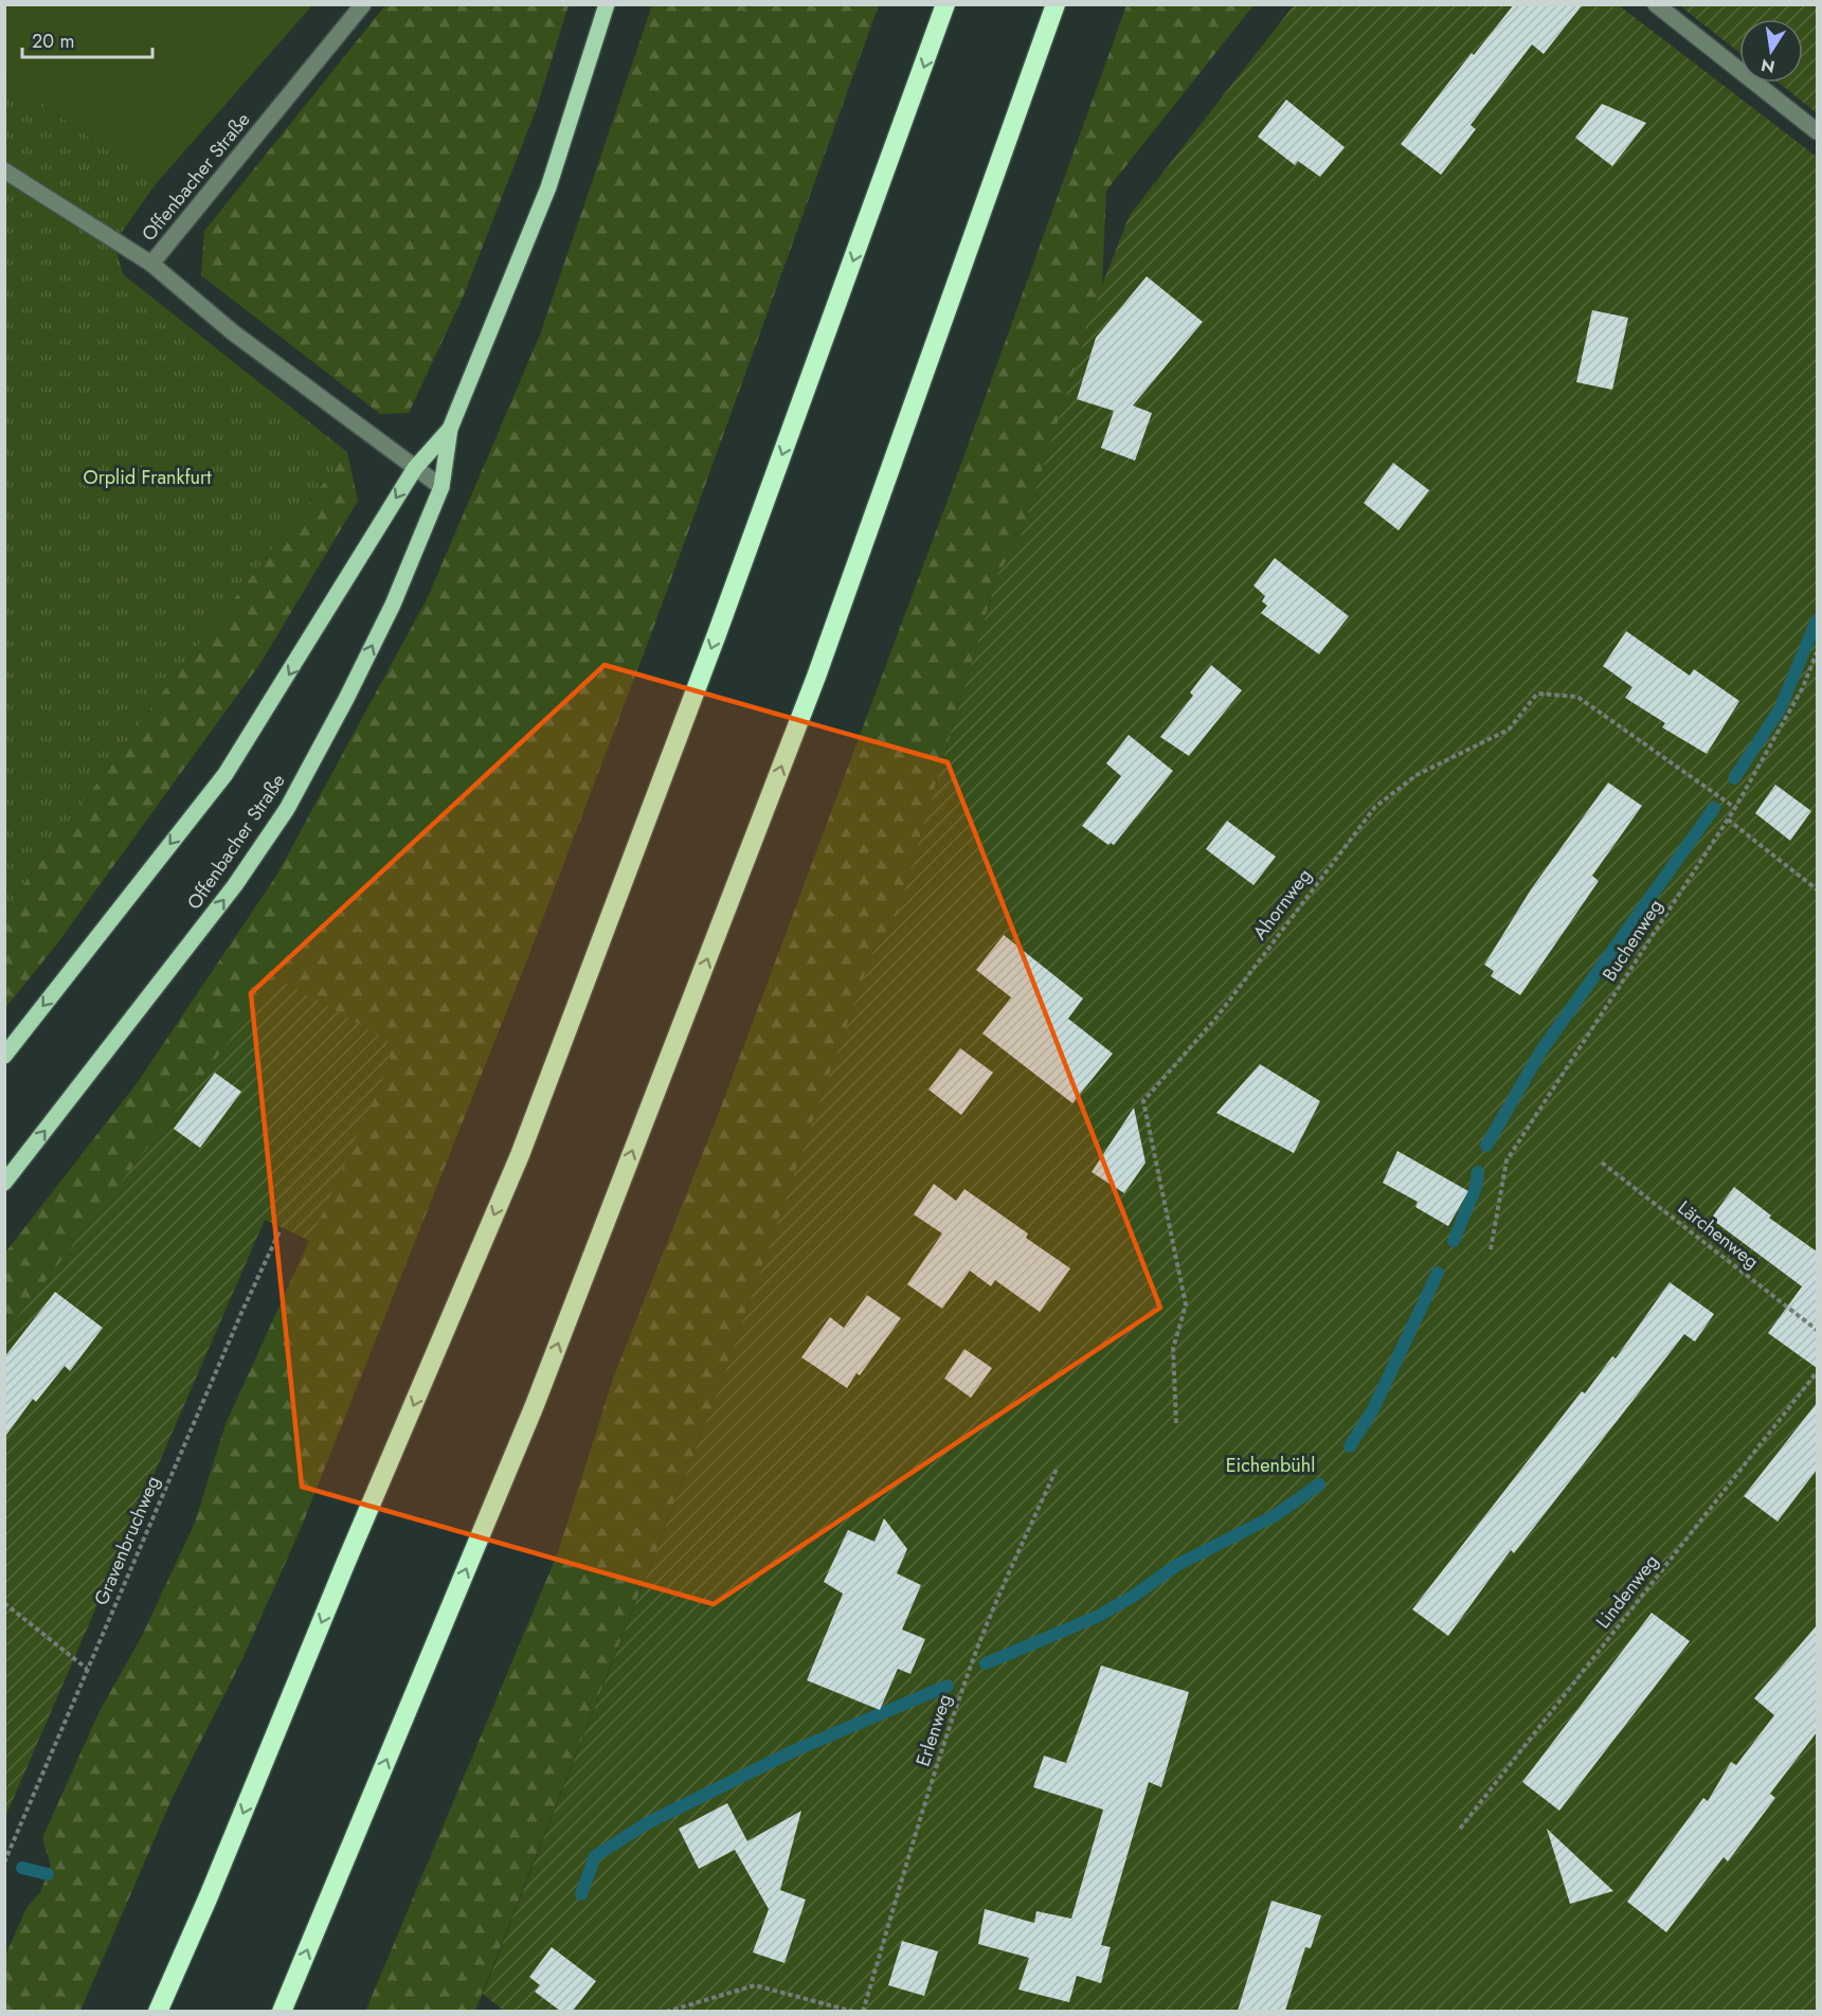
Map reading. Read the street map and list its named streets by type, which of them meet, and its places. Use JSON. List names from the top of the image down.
{
  "streets": {
    "main road": ["Offenbacher Straße"],
    "path": [
      "Ahornweg",
      "Buchenweg",
      "Lärchenweg",
      "Gravenbruchweg",
      "Lindenweg",
      "Erlenweg"
    ]
  },
  "crossings": [
    ["Ahornweg", "Buchenweg"]
  ],
  "parks": ["Orplid Frankfurt", "Eichenbühl"],
  "scale_bar": "20 m",
  "north": "bottom"
}
